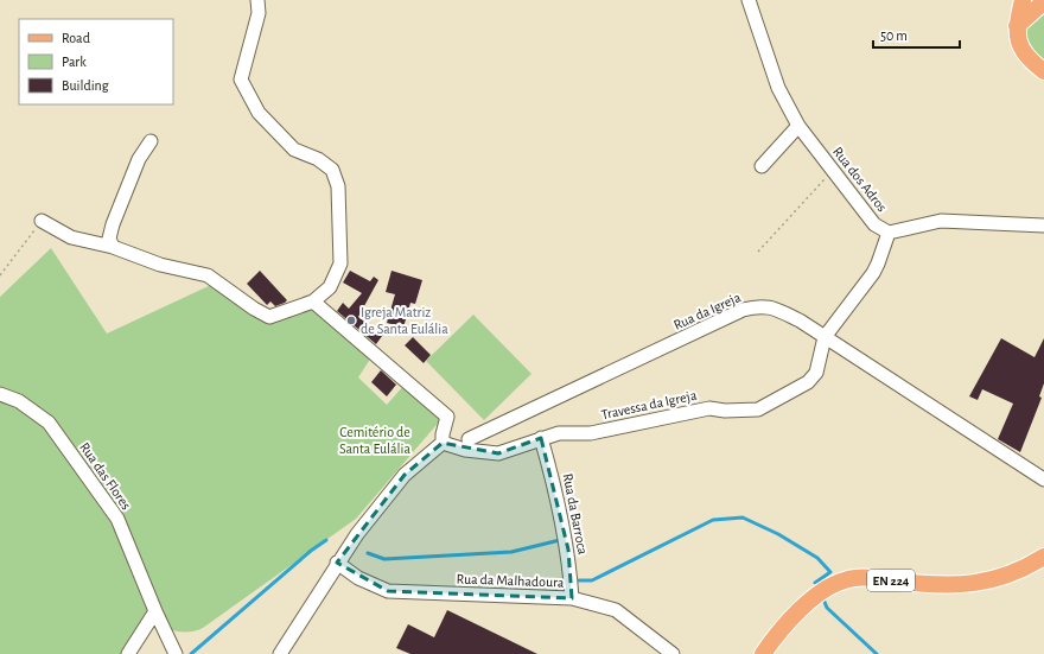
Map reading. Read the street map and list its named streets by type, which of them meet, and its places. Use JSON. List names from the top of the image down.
{
  "streets": {
    "main road": ["EN 224"],
    "street": [
      "Rua dos Adros",
      "Rua da Igreja",
      "Travessa da Igreja",
      "Rua das Flores",
      "Rua da Barroca",
      "Rua da Malhadoura"
    ]
  },
  "crossings": [
    ["Rua da Igreja", "Travessa da Igreja"],
    ["Travessa da Igreja", "Rua da Barroca"],
    ["Rua da Barroca", "Rua da Malhadoura"]
  ],
  "parks": ["Cemitério de Santa Eulália"],
  "places": ["Igreja Matriz de Santa Eulália"],
  "legend": ["Road", "Park", "Building"],
  "scale_bar": "50 m"
}
